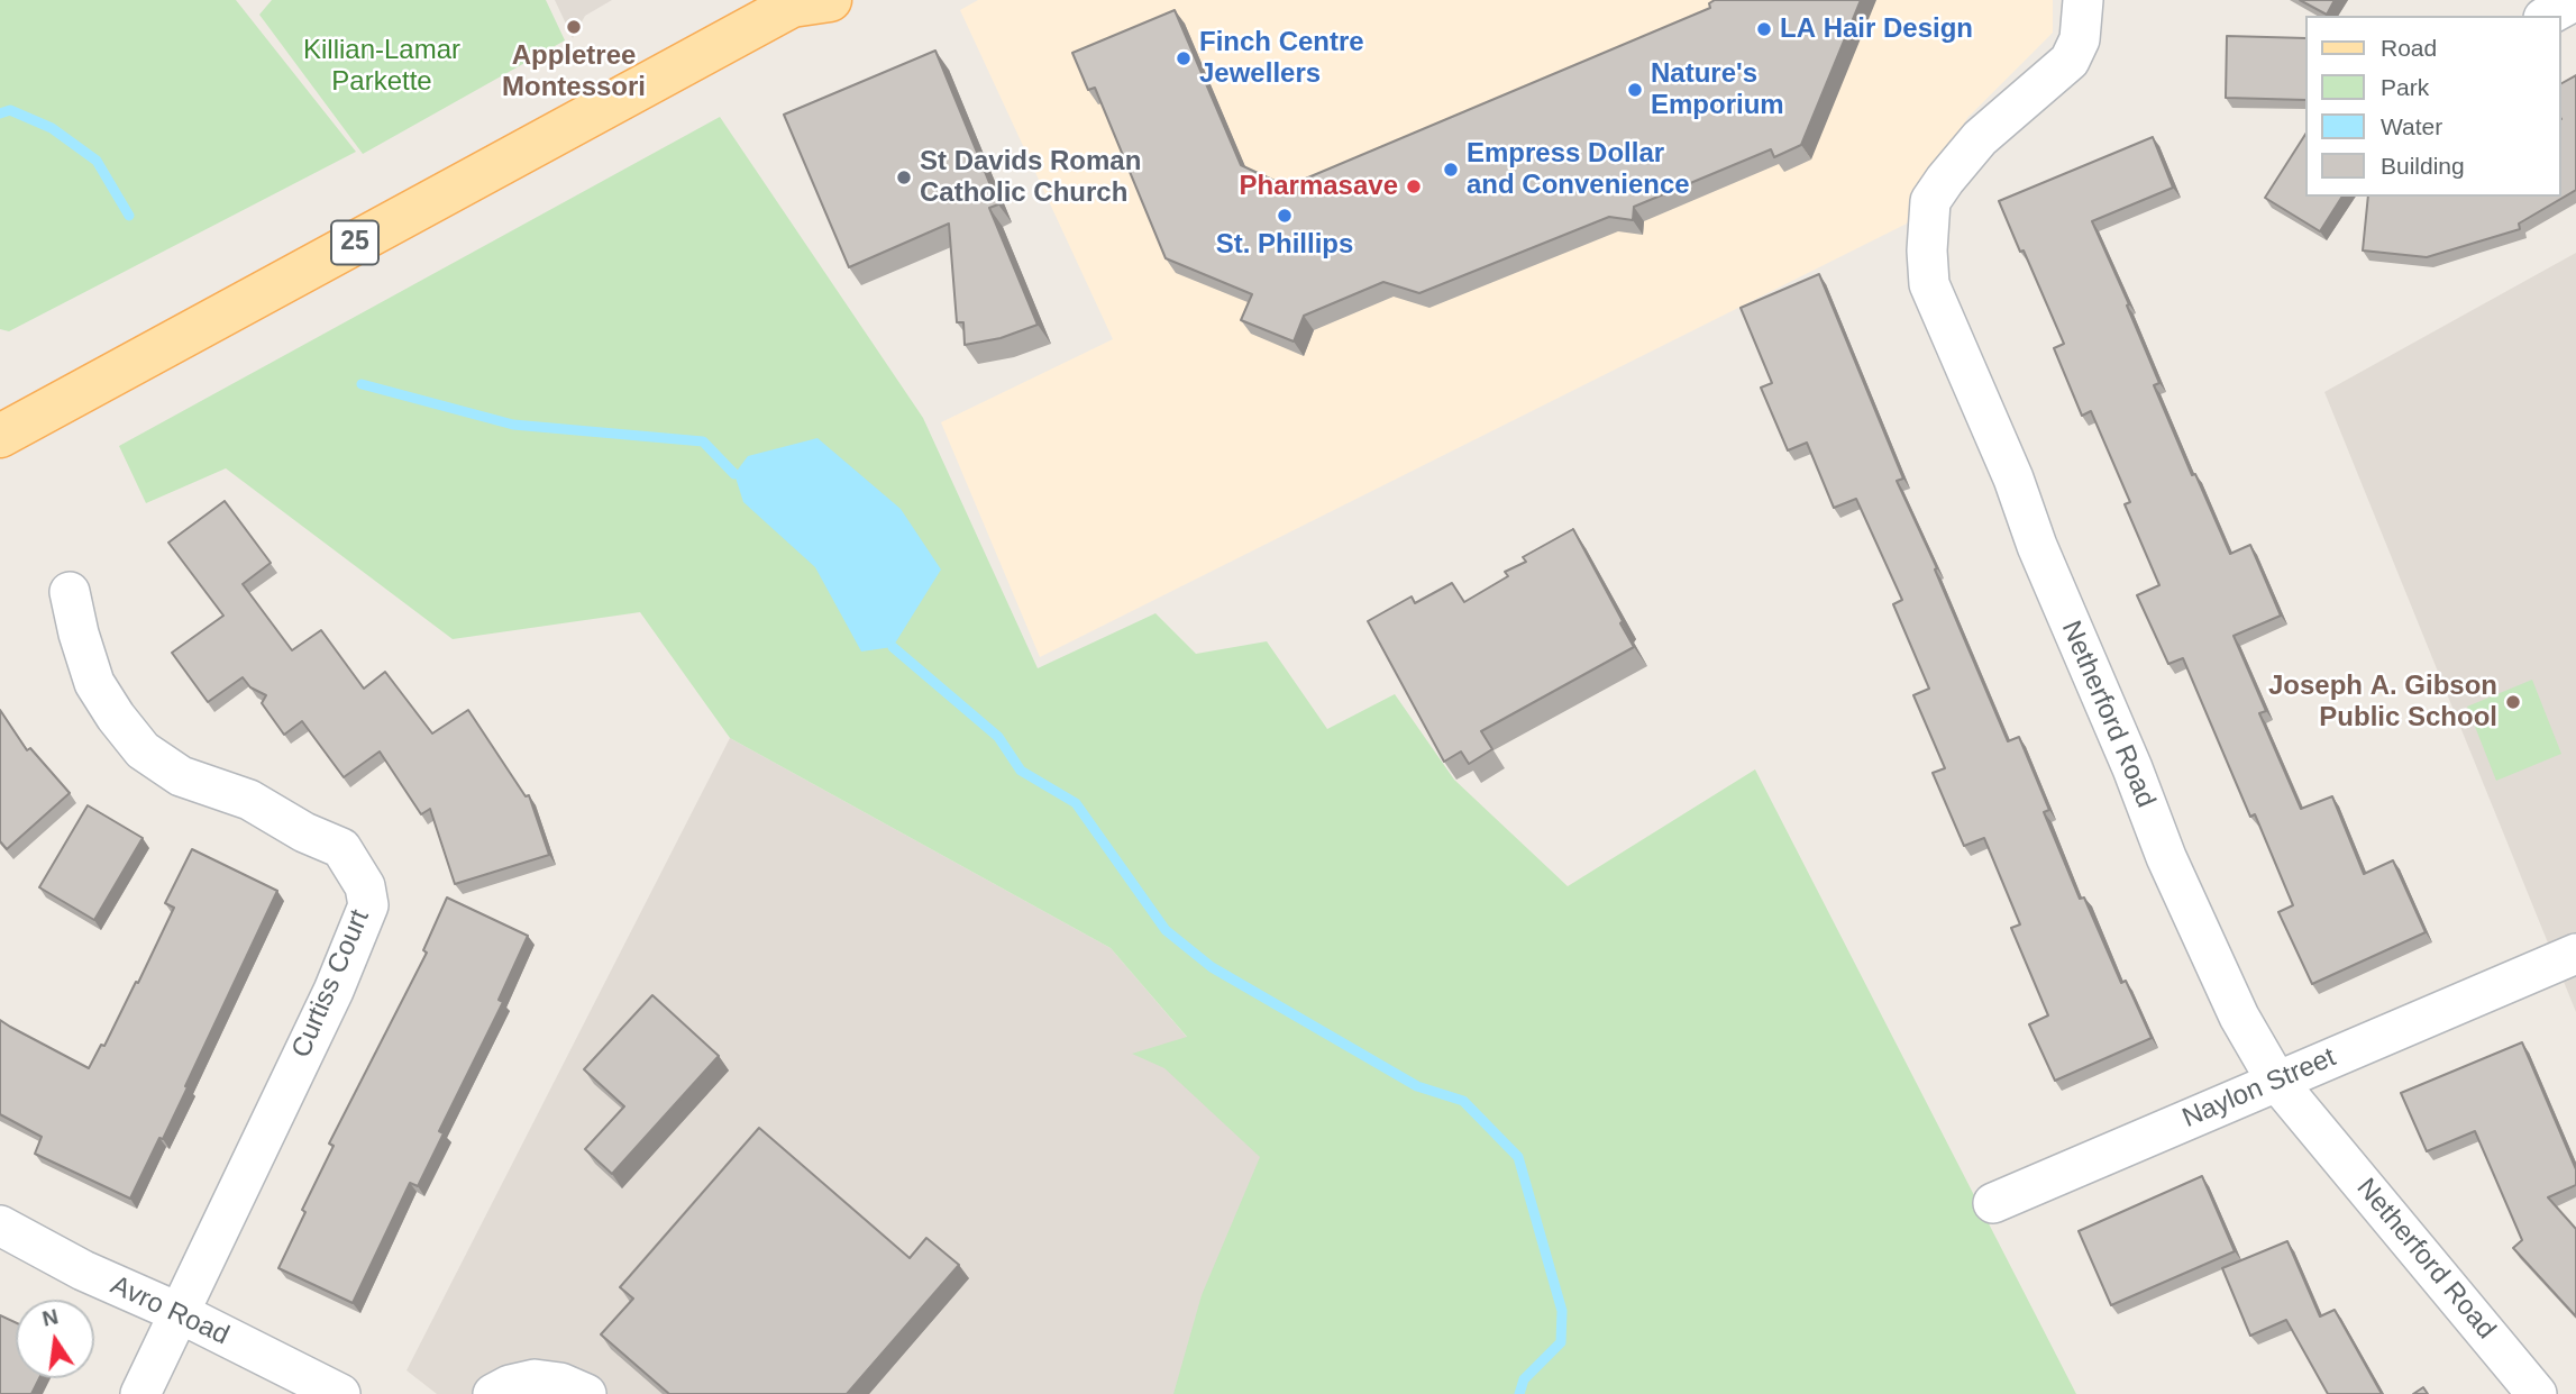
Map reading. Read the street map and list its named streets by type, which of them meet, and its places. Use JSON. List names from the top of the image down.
{
  "streets": {
    "main road": ["25"],
    "street": [
      "Netherford Road",
      "Curtiss Court",
      "Naylon Street",
      "Avro Road"
    ]
  },
  "crossings": [
    ["Netherford Road", "Naylon Street"],
    ["Curtiss Court", "Avro Road"]
  ],
  "parks": ["Killian-Lamar Parkette"],
  "places": [
    "Appletree Montessori",
    "LA Hair Design",
    "Finch Centre Jewellers",
    "Nature's Emporium",
    "Empress Dollar and Convenience",
    "St Davids Roman Catholic Church",
    "Pharmasave",
    "St. Phillips",
    "Joseph A. Gibson Public School"
  ],
  "legend": [
    "Road",
    "Park",
    "Water",
    "Building"
  ],
  "north": "top"
}
